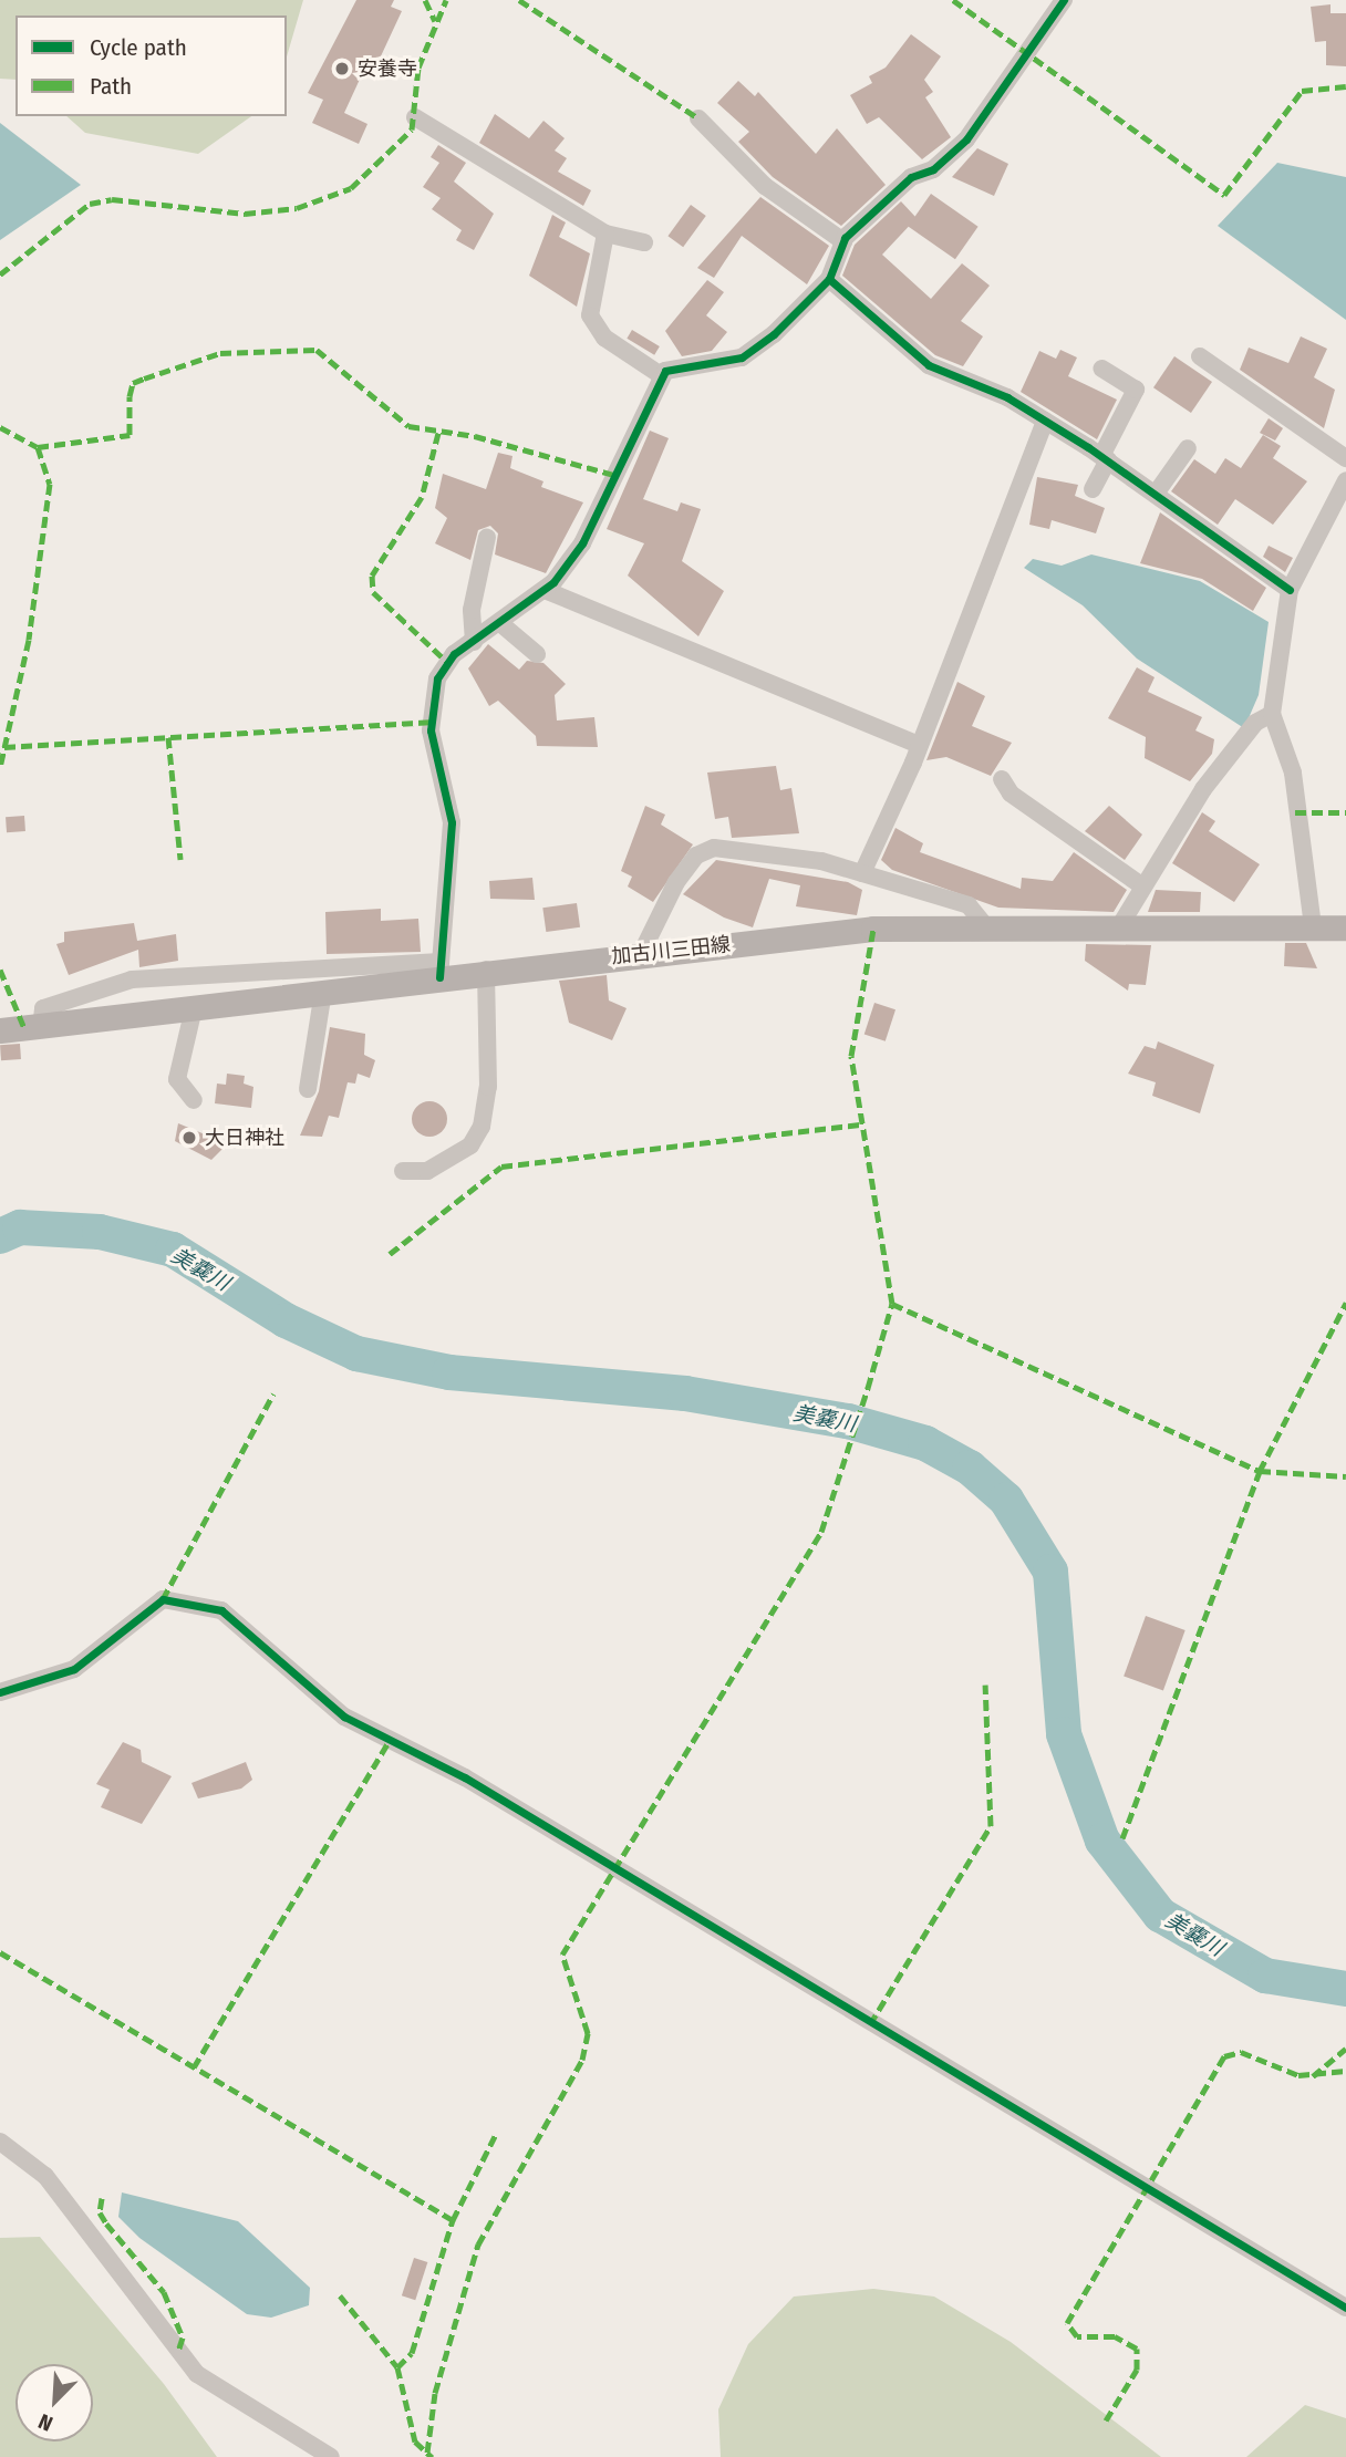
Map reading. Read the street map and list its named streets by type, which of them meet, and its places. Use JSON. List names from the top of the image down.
{
  "streets": {
    "main road": ["加古川三田線"]
  },
  "water": ["美嚢川"],
  "places": ["安養寺", "大日神社"],
  "legend": ["Cycle path", "Path"],
  "north": "bottom left"
}
